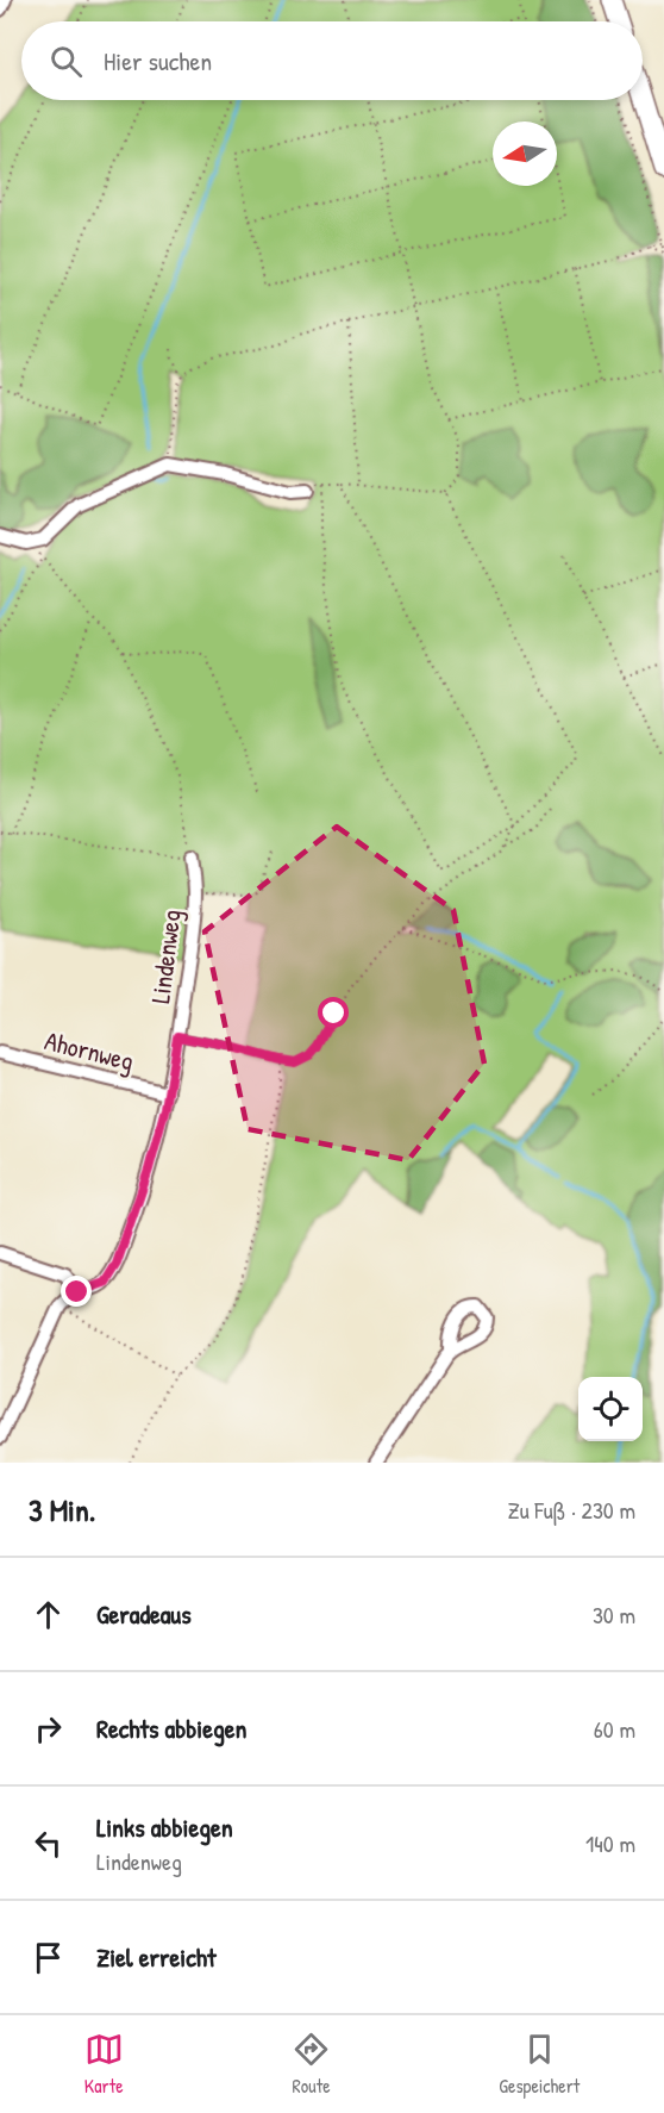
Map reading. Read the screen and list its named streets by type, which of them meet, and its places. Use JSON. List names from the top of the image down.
{
  "streets": {
    "street": ["Lindenweg", "Ahornweg"]
  },
  "crossings": [
    ["Lindenweg", "Ahornweg"]
  ],
  "north": "left",
  "page": {
    "search": "Hier suchen",
    "heading": ["3 Min.", "Zu Fuß · 230 m"],
    "list": [
      ["Geradeaus", "30 m"],
      ["Rechts abbiegen", "60 m"],
      ["Links abbiegen", "Lindenweg", "140 m"],
      "Ziel erreicht"
    ],
    "nav": ["Karte", "Route", "Gespeichert"]
  }
}
